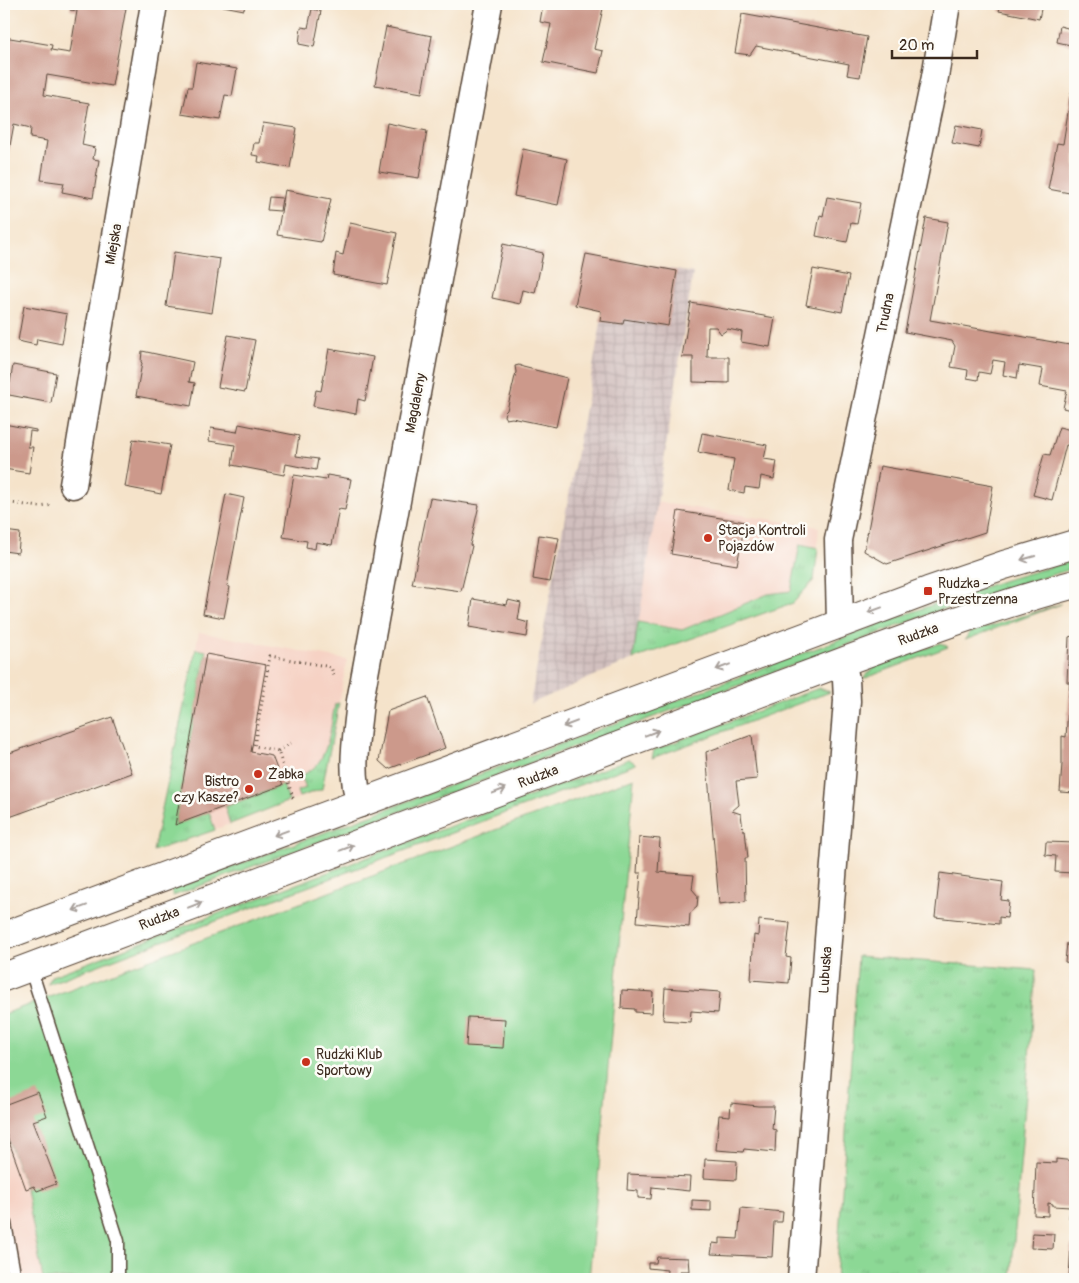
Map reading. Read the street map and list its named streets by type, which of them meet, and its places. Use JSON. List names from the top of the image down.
{
  "streets": {
    "street": [
      "Miejska",
      "Trudna",
      "Magdaleny",
      "Rudzka",
      "Lubuska"
    ]
  },
  "crossings": [
    ["Rudzka", "Lubuska"]
  ],
  "places": {
    "other": [
      "Stacja Kontroli Pojazdów",
      "Żabka",
      "Bistro czy Kasze?",
      "Rudzki Klub Sportowy"
    ],
    "transit": ["Rudzka - Przestrzenna"]
  },
  "scale_bar": "20 m"
}
